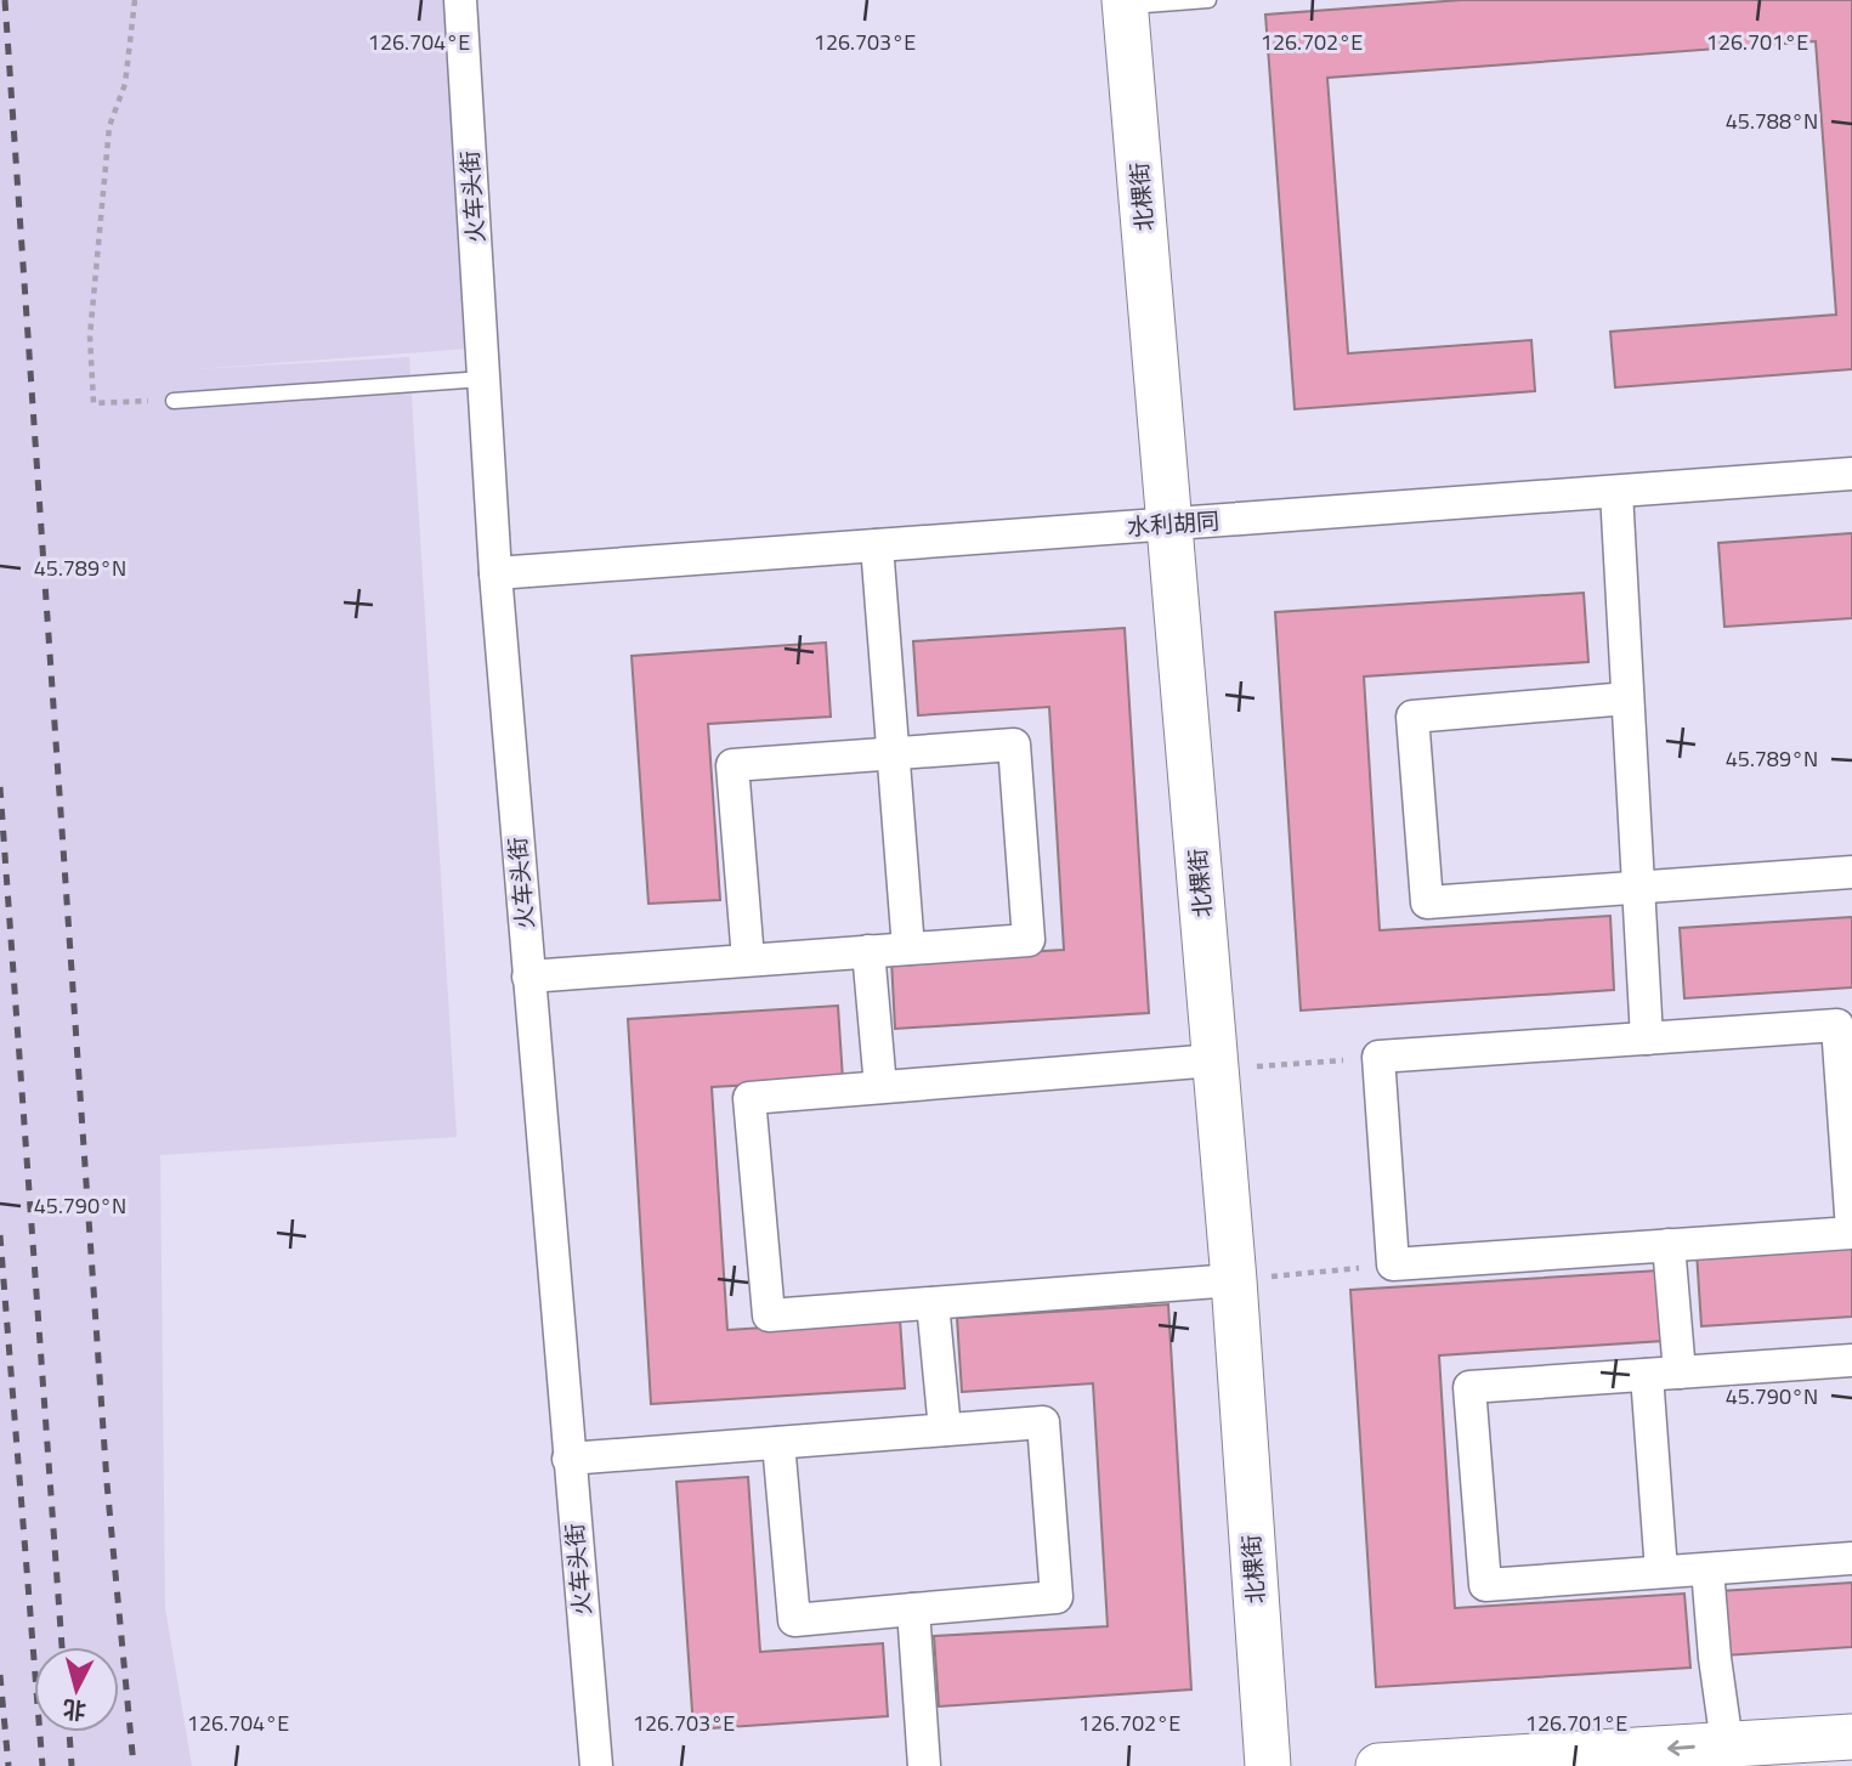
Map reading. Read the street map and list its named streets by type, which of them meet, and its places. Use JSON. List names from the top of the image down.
{
  "streets": {
    "street": ["火车头街", "北棵街", "水利胡同"]
  },
  "crossings": [
    ["火车头街", "水利胡同"],
    ["北棵街", "水利胡同"]
  ],
  "north": "bottom",
  "coordinates": [
    "126.704°E",
    "126.703°E",
    "126.702°E",
    "126.701°E",
    "45.788°N",
    "45.789°N",
    "45.790°N"
  ]
}
